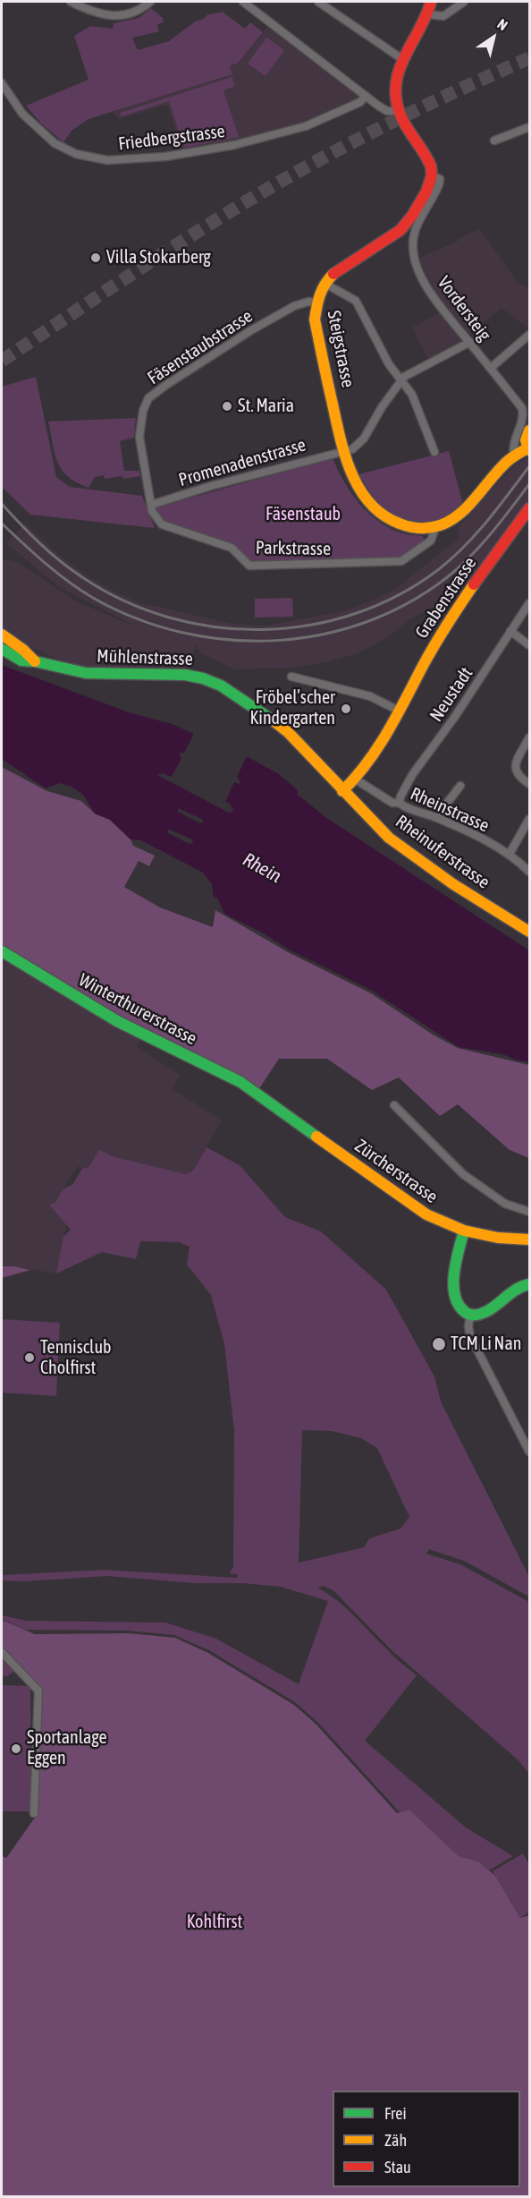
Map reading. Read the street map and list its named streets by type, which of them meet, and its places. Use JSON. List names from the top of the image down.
{
  "streets": {
    "main road": [
      "Steigstrasse",
      "Grabenstrasse",
      "Mühlenstrasse",
      "Rheinuferstrasse",
      "Winterthurerstrasse",
      "Zürcherstrasse"
    ],
    "street": [
      "Friedbergstrasse",
      "Vordersteig",
      "Fäsenstaubstrasse",
      "Promenadenstrasse",
      "Parkstrasse",
      "Neustadt",
      "Rheinstrasse"
    ]
  },
  "crossings": [
    ["Vordersteig", "Steigstrasse"],
    ["Vordersteig", "Promenadenstrasse"],
    ["Vordersteig", "Parkstrasse"],
    ["Fäsenstaubstrasse", "Steigstrasse"],
    ["Fäsenstaubstrasse", "Promenadenstrasse"],
    ["Fäsenstaubstrasse", "Parkstrasse"],
    ["Steigstrasse", "Promenadenstrasse"],
    ["Steigstrasse", "Parkstrasse"],
    ["Promenadenstrasse", "Parkstrasse"],
    ["Grabenstrasse", "Mühlenstrasse"],
    ["Grabenstrasse", "Rheinstrasse"],
    ["Grabenstrasse", "Rheinuferstrasse"],
    ["Mühlenstrasse", "Rheinuferstrasse"],
    ["Neustadt", "Rheinstrasse"],
    ["Winterthurerstrasse", "Zürcherstrasse"]
  ],
  "water": ["Rhein"],
  "parks": ["Fäsenstaub", "Kohlfirst"],
  "places": [
    "Villa Stokarberg",
    "St. Maria",
    "Fröbel’scher Kindergarten",
    "TCM Li Nan",
    "Tennisclub Cholfirst",
    "Sportanlage Eggen"
  ],
  "legend": ["Frei", "Zäh", "Stau"],
  "north": "top right"
}
